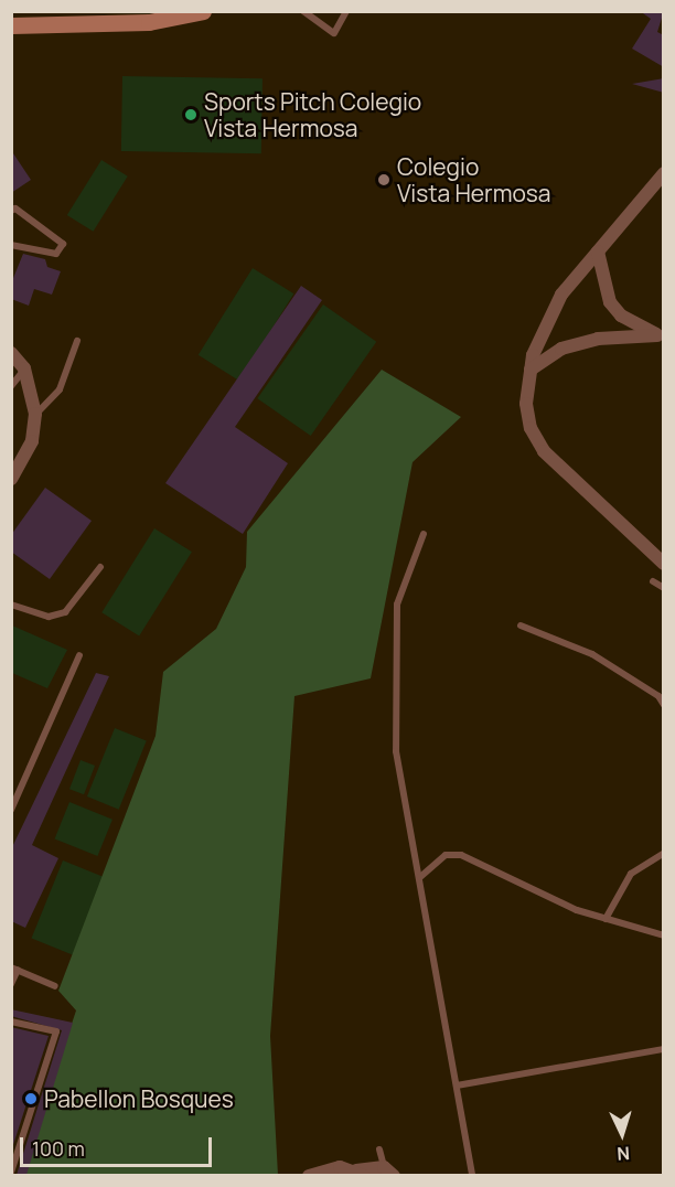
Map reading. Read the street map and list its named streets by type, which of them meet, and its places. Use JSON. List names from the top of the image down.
{
  "places": ["Sports Pitch Colegio Vista Hermosa", "Colegio Vista Hermosa", "Pabellon Bosques"],
  "scale_bar": "100 m",
  "north": "bottom"
}
